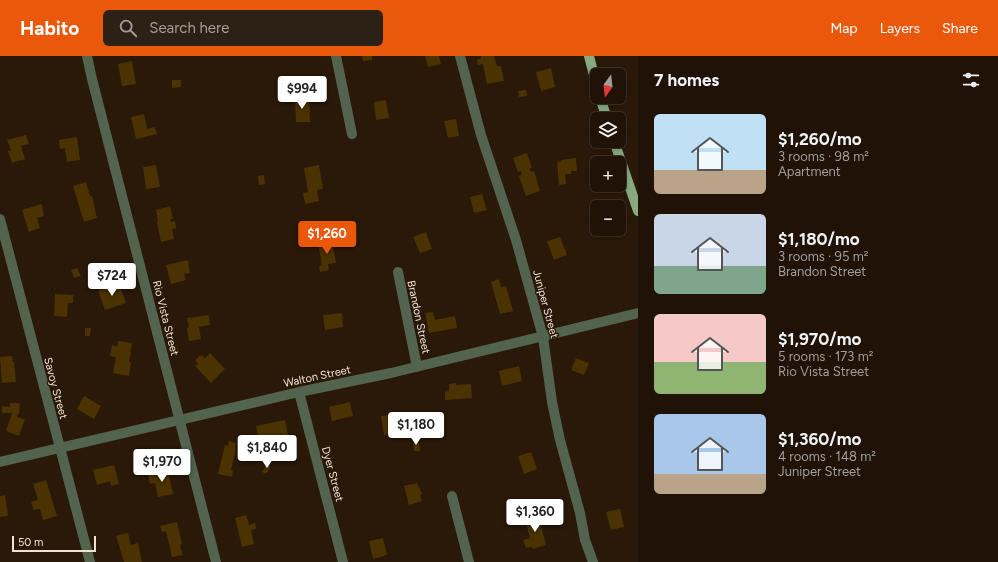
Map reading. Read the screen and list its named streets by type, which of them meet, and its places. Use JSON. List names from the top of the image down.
{
  "streets": {
    "street": [
      "Juniper Street",
      "Brandon Street",
      "Rio Vista Street",
      "Walton Street",
      "Savoy Street",
      "Dyer Street"
    ]
  },
  "crossings": [
    ["Juniper Street", "Walton Street"],
    ["Brandon Street", "Walton Street"],
    ["Rio Vista Street", "Walton Street"],
    ["Walton Street", "Savoy Street"],
    ["Walton Street", "Dyer Street"]
  ],
  "scale_bar": "50 m",
  "north": "bottom",
  "page": {
    "header": "Habito",
    "search": "Search here",
    "nav": ["Map", "Layers", "Share"],
    "heading": "7 homes",
    "map_buttons": ["+", "−"],
    "price": [
      "$994",
      "$1,260",
      "$724",
      "$1,180",
      "$1,840",
      "$1,970",
      "$1,360"
    ],
    "list": [
      {
        "name": "$1,260/mo",
        "note": "3 rooms · 98 m² · Apartment"
      },
      {
        "name": "$1,180/mo",
        "note": "3 rooms · 95 m² · Brandon Street"
      },
      {
        "name": "$1,970/mo",
        "note": "5 rooms · 173 m² · Rio Vista Street"
      },
      {
        "name": "$1,360/mo",
        "note": "4 rooms · 148 m² · Juniper Street"
      }
    ],
    "scale": "50 m"
  }
}
